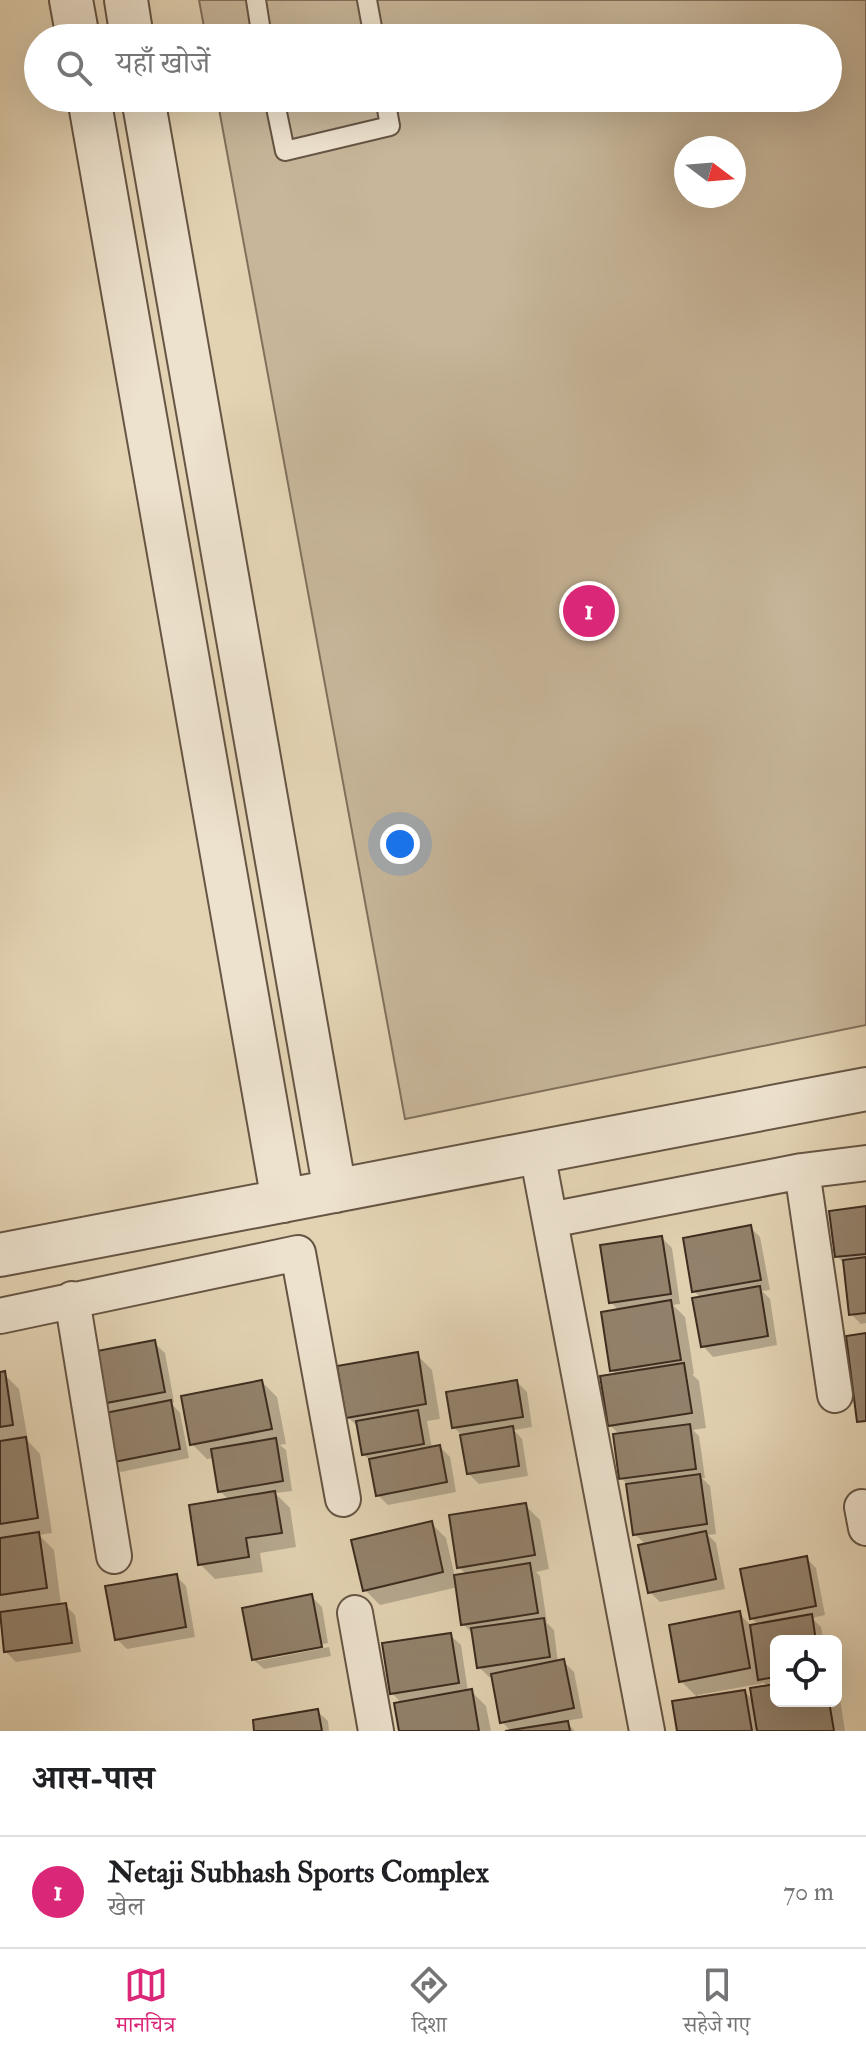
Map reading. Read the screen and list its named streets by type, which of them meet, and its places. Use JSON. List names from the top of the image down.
{
  "north": "right",
  "page": {
    "search": "यहाँ खोजें",
    "pins": "1",
    "heading": "आस-पास",
    "list": [
      {
        "mark": "1",
        "name": "Netaji Subhash Sports Complex",
        "note": "खेल",
        "value": "70 m"
      }
    ],
    "nav": ["मानचित्र", "दिशा", "सहेजे गए"]
  }
}
